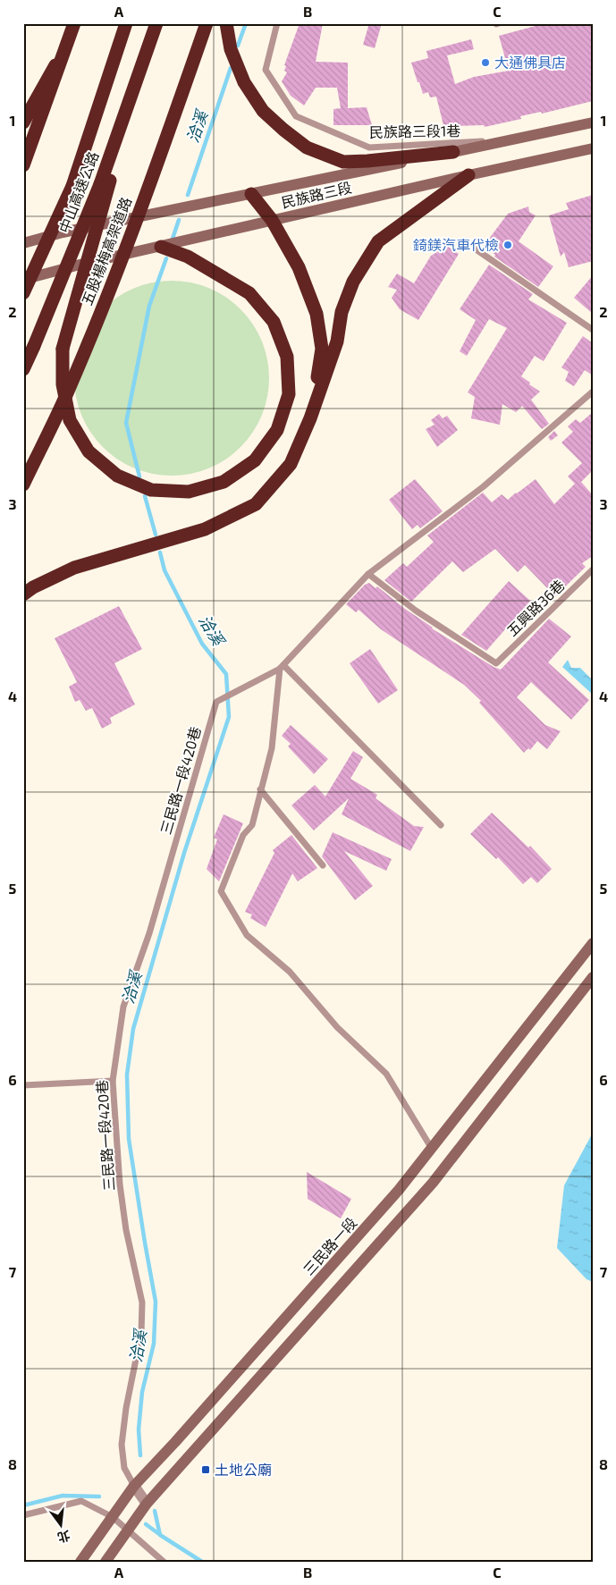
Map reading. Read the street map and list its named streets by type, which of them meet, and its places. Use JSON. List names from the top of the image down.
{
  "streets": {
    "highway": ["中山高速公路", "五股楊梅高架道路"],
    "street": ["民族路三段", "三民路一段"],
    "lane": ["民族路三段1巷", "五興路36巷", "三民路一段420巷"]
  },
  "crossings": [
    ["民族路三段1巷", "民族路三段"],
    ["五興路36巷", "三民路一段420巷"],
    ["三民路一段420巷", "三民路一段"]
  ],
  "water": ["洽溪"],
  "places": {
    "other": ["大通佛具店", "錡鎂汽車代檢"],
    "transit": ["土地公廟"]
  },
  "north": "bottom",
  "grid": {
    "columns": ["A", "B", "C"],
    "rows": [
      "1",
      "2",
      "3",
      "4",
      "5",
      "6",
      "7",
      "8"
    ]
  }
}
